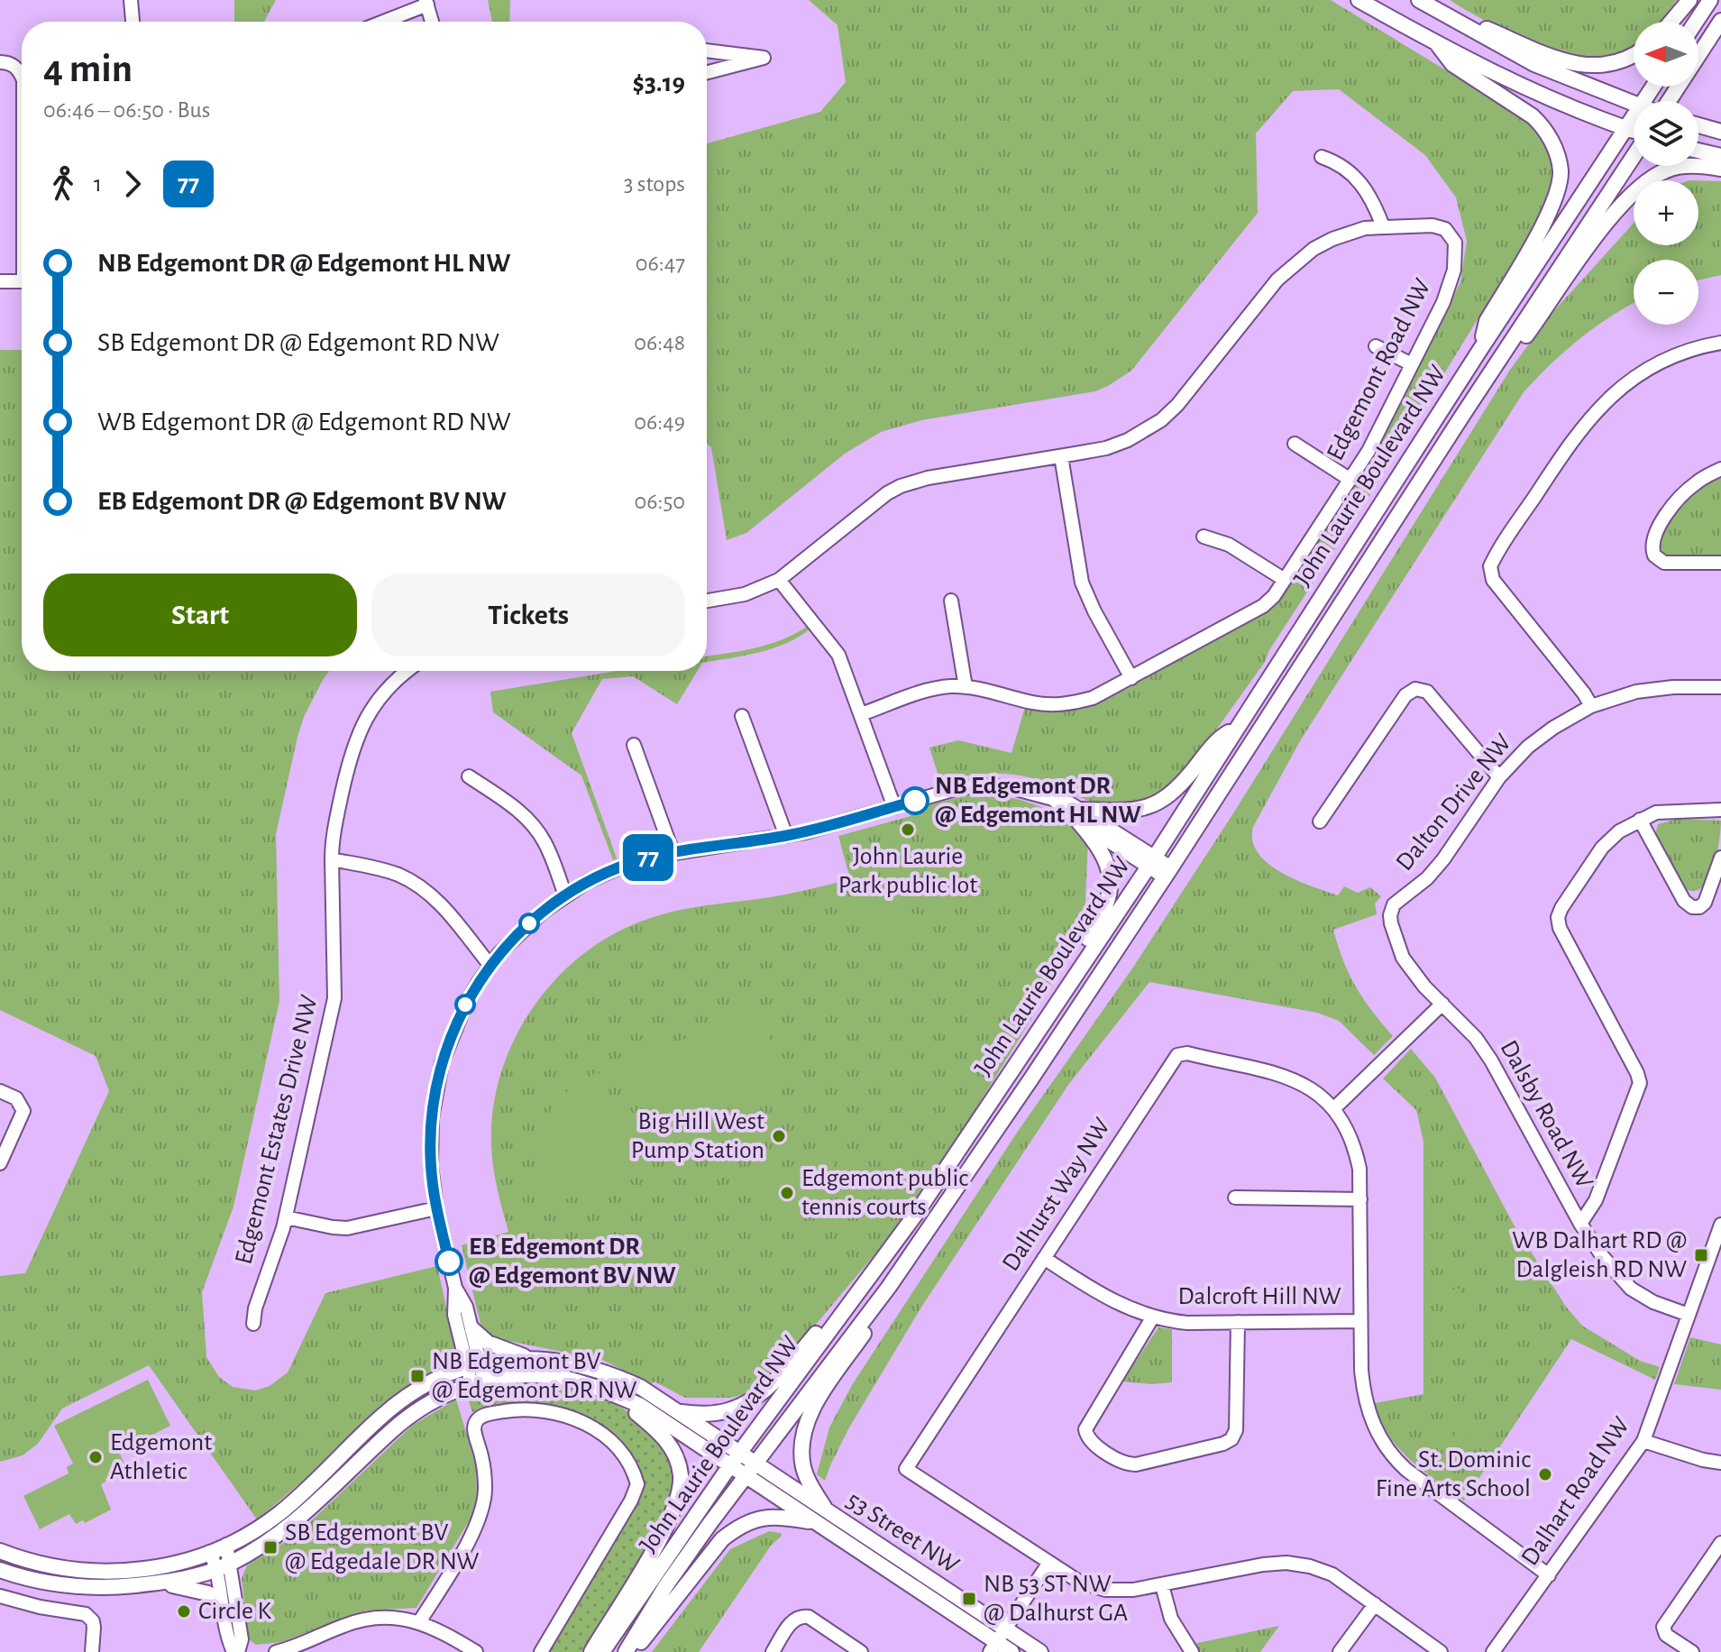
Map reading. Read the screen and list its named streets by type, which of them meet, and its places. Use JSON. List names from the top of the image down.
{
  "streets": {
    "main road": ["John Laurie Boulevard NW", "53 Street NW"],
    "street": [
      "Edgemont Road NW",
      "Dalton Drive NW",
      "Dalsby Road NW",
      "Edgemont Estates Drive NW",
      "Dalhurst Way NW",
      "Dalcroft Hill NW",
      "Dalhart Road NW"
    ]
  },
  "crossings": [
    ["John Laurie Boulevard NW", "53 Street NW"],
    ["Dalton Drive NW", "Dalsby Road NW"],
    ["Dalsby Road NW", "Dalhart Road NW"],
    ["Dalhurst Way NW", "Dalcroft Hill NW"],
    ["Dalhurst Way NW", "Dalhart Road NW"]
  ],
  "places": {
    "other": [
      "NB Edgemont DR @ Edgemont HL NW",
      "John Laurie Park public lot",
      "Big Hill West Pump Station",
      "Edgemont public tennis courts",
      "EB Edgemont DR @ Edgemont BV NW",
      "Edgemont Athletic",
      "St. Dominic Fine Arts School",
      "Circle K"
    ],
    "transit": [
      "WB Dalhart RD @ Dalgleish RD NW",
      "NB Edgemont BV @ Edgemont DR NW",
      "SB Edgemont BV @ Edgedale DR NW",
      "NB 53 ST NW @ Dalhurst GA"
    ]
  },
  "lines": ["bus line 77"],
  "north": "left",
  "page": {
    "on_map": "77",
    "map_buttons": ["+", "−"],
    "heading": ["4 min", "06:46 – 06:50 · Bus", "$3.19"],
    "legs": ["1", "77", "3 stops"],
    "list": [
      {
        "name": "NB Edgemont DR @ Edgemont HL NW",
        "value": "06:47"
      },
      {
        "name": "SB Edgemont DR @ Edgemont RD NW",
        "value": "06:48"
      },
      {
        "name": "WB Edgemont DR @ Edgemont RD NW",
        "value": "06:49"
      },
      {
        "name": "EB Edgemont DR @ Edgemont BV NW",
        "value": "06:50"
      }
    ],
    "buttons": ["Start", "Tickets"]
  }
}
